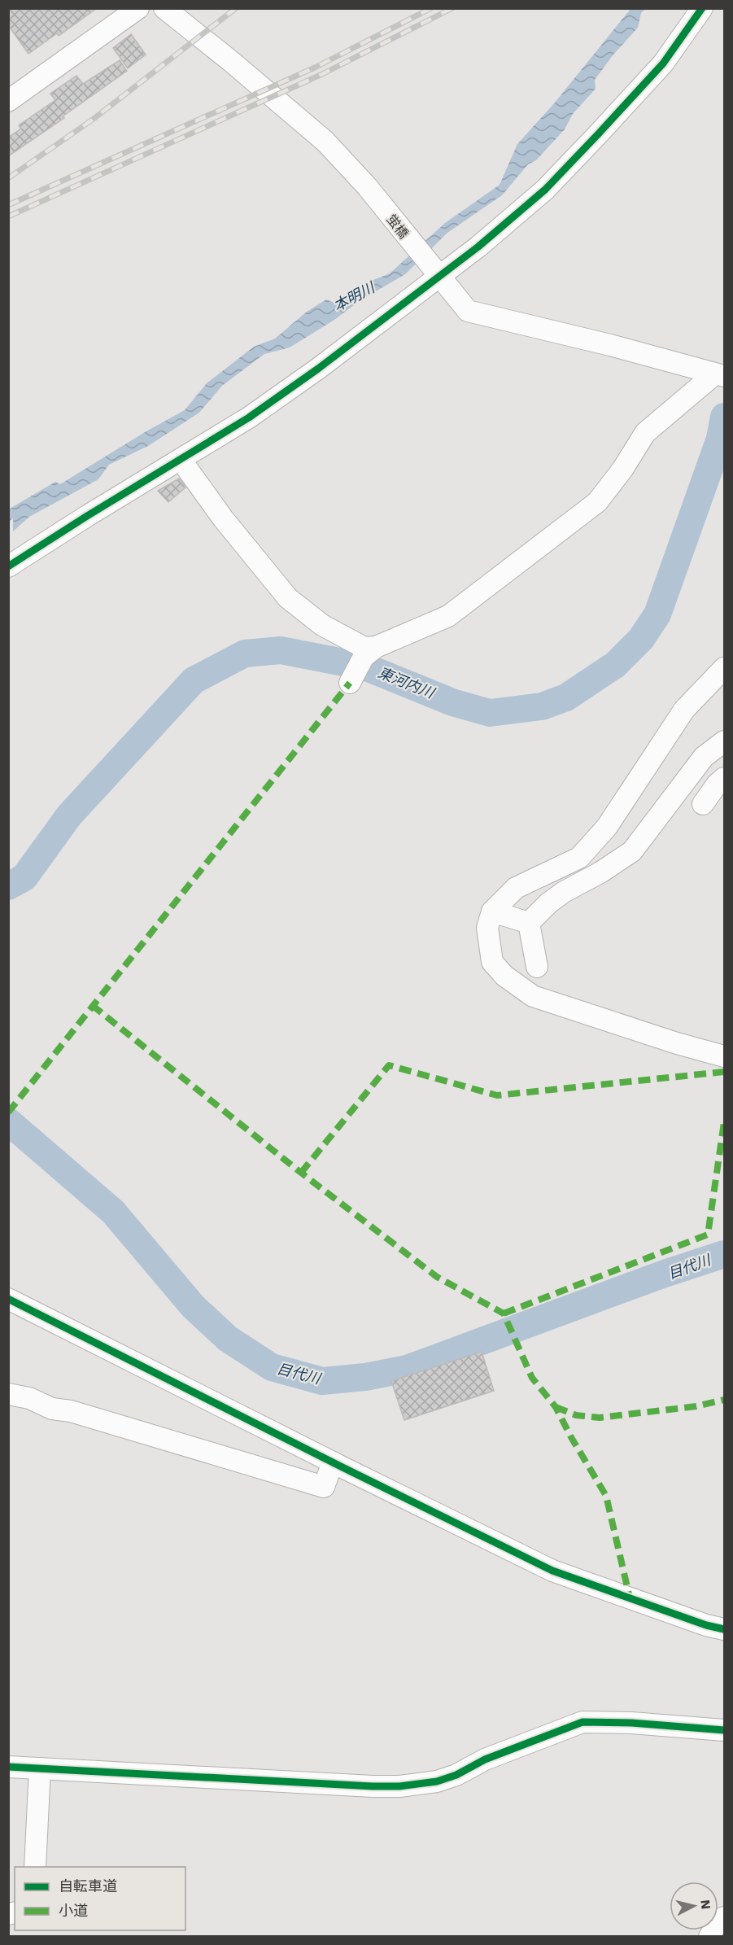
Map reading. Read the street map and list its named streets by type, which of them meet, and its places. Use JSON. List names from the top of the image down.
{
  "streets": {
    "street": ["蛍橋"]
  },
  "water": ["本明川", "東河内川", "目代川"],
  "legend": ["自転車道", "小道"],
  "north": "right"
}
